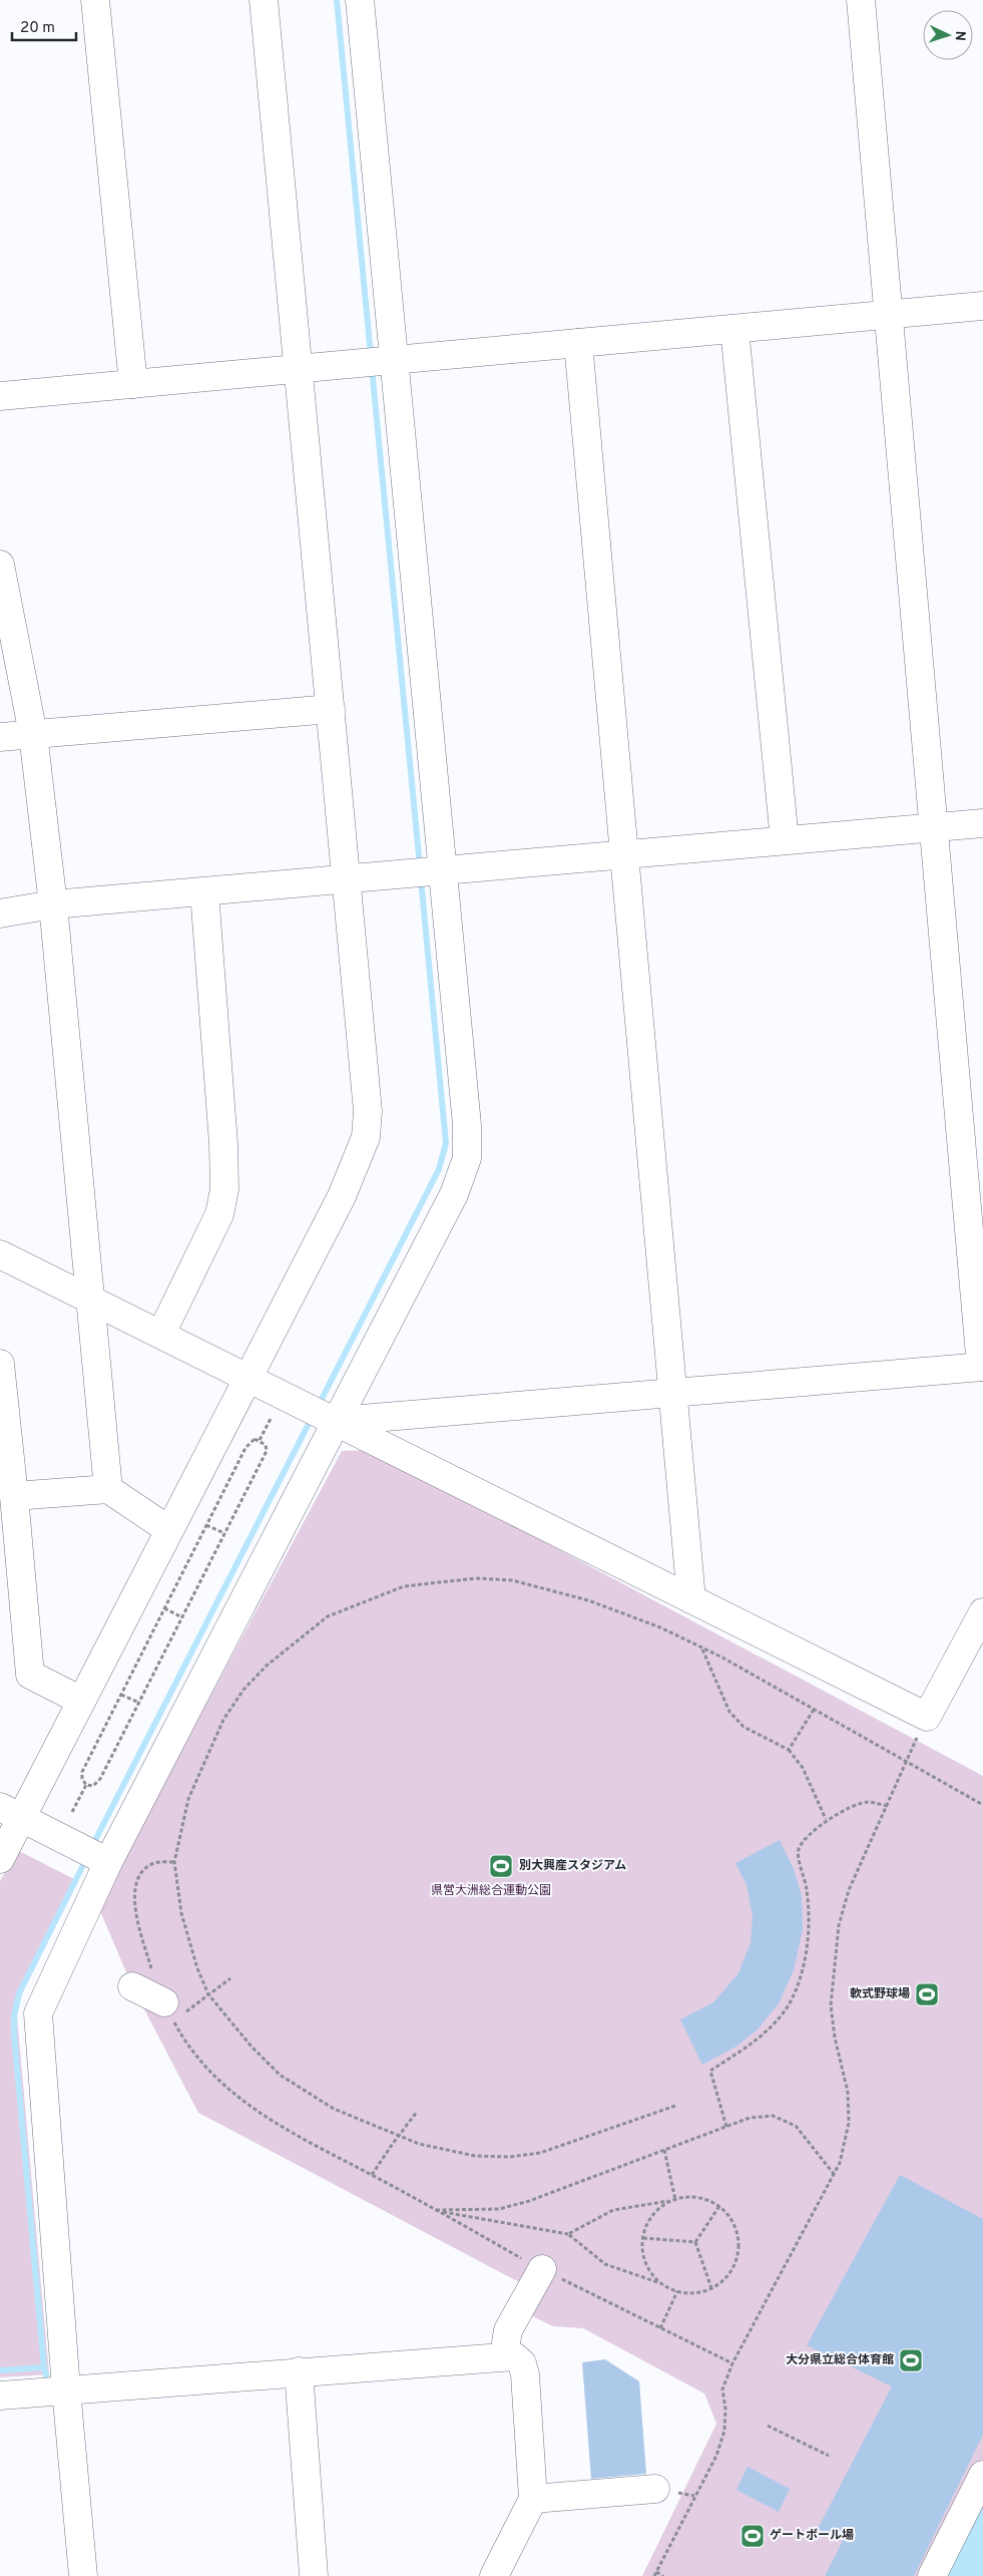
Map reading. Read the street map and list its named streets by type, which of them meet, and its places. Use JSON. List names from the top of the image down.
{
  "parks": ["県営大洲総合運動公園"],
  "places": {
    "sports": [
      "別大興産スタジアム",
      "軟式野球場",
      "大分県立総合体育館",
      "ゲートボール場"
    ]
  },
  "scale_bar": "20 m",
  "north": "right"
}
